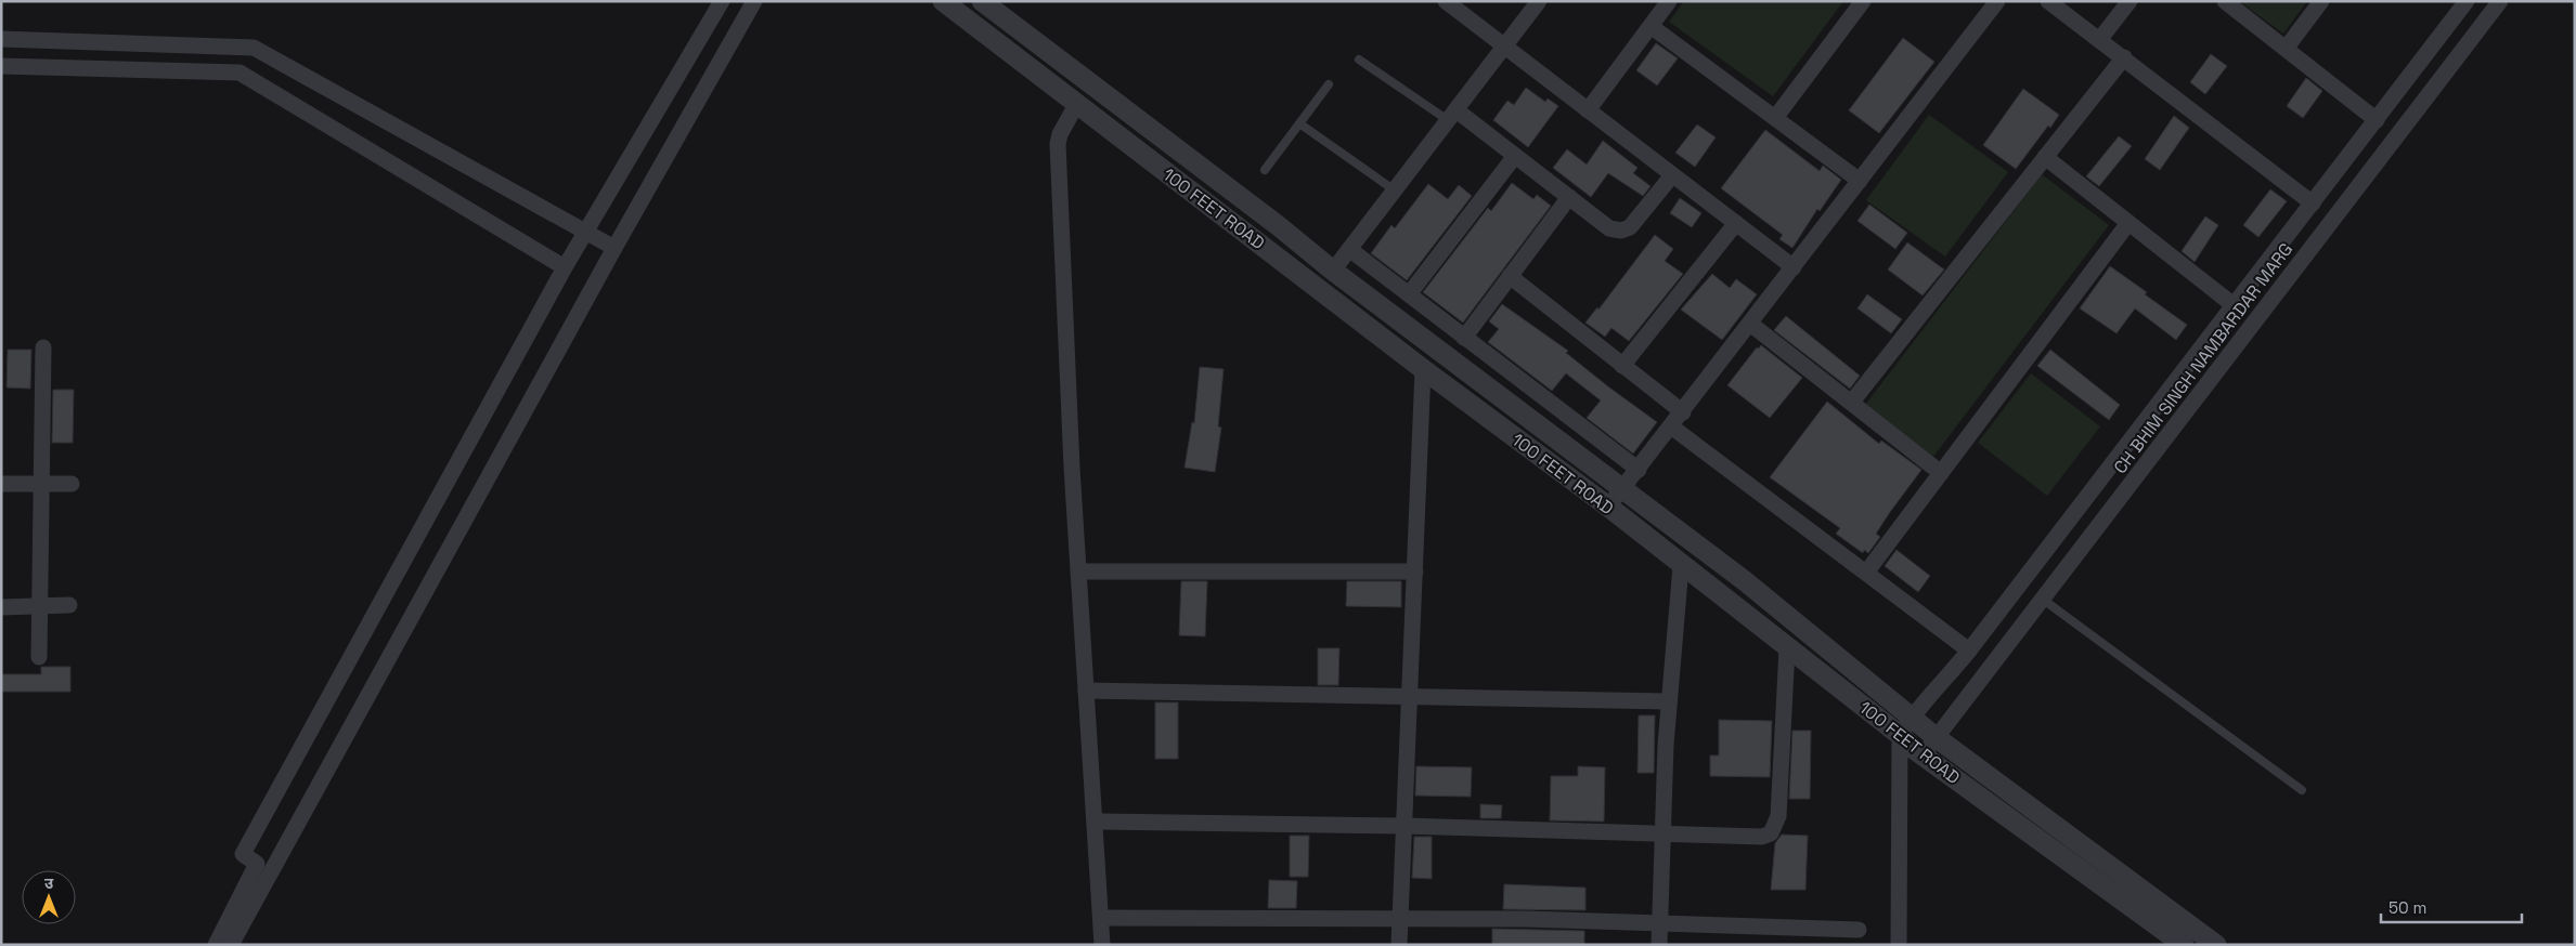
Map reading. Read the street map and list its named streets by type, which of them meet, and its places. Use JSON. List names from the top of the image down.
{
  "streets": {
    "street": ["100 FEET ROAD", "CH BHIM SINGH NAMBARDAR MARG"]
  },
  "crossings": [
    ["100 FEET ROAD", "CH BHIM SINGH NAMBARDAR MARG"]
  ],
  "scale_bar": "50 m",
  "north": "top"
}
